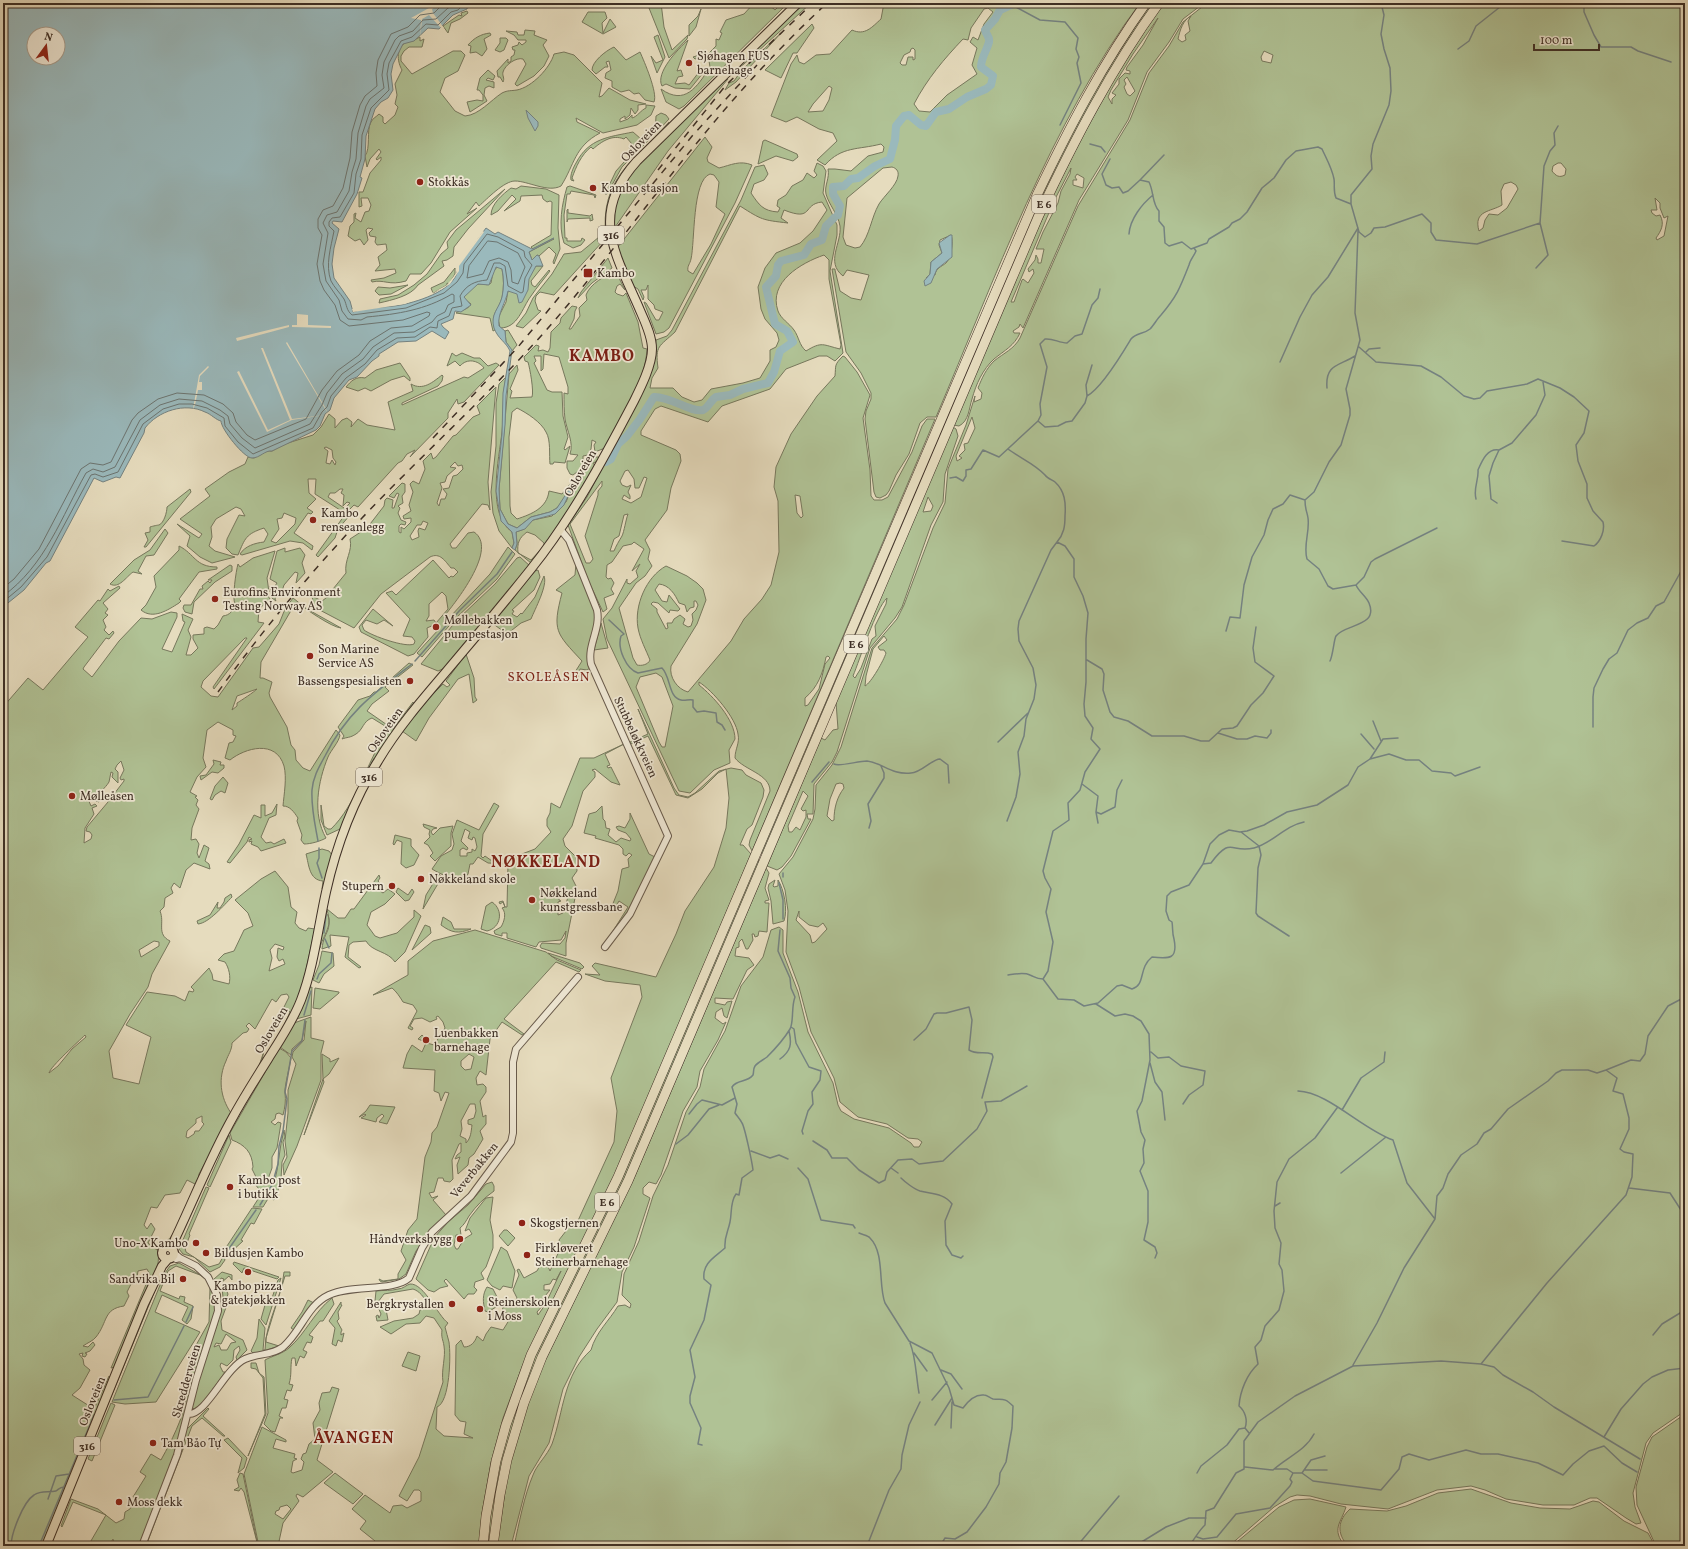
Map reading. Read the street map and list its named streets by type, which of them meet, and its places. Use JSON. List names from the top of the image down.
{
  "streets": {
    "highway": ["E 6"],
    "main road": ["Osloveien", "316"],
    "street": ["Stubbeløkkveien", "Veverbakken", "Skredderveien"]
  },
  "crossings": [
    ["Osloveien", "Stubbeløkkveien"],
    ["Osloveien", "Skredderveien"],
    ["Veverbakken", "Skredderveien"]
  ],
  "districts": [
    "KAMBO",
    "SKOLEÅSEN",
    "NØKKELAND",
    "ÅVANGEN"
  ],
  "places": {
    "other": [
      "Sjøhagen FUS barnehage",
      "Stokkås",
      "Kambo stasjon",
      "Kambo renseanlegg",
      "Eurofins Environment Testing Norway AS",
      "Møllebakken pumpestasjon",
      "Son Marine Service AS",
      "Bassengspesialisten",
      "Mølleåsen",
      "Nøkkeland skole",
      "Stupern",
      "Nøkkeland kunstgressbane",
      "Luenbakken barnehage",
      "Kambo post i butikk",
      "Skogstjernen",
      "Håndverksbygg",
      "Uno-X Kambo",
      "Bildusjen Kambo",
      "Firkløveret Steinerbarnehage",
      "Kambo pizza & gatekjøkken",
      "Sandvika Bil",
      "Bergkrystallen",
      "Steinerskolen i Moss",
      "Tam Bảo Tự",
      "Moss dekk"
    ],
    "transit": ["Kambo"]
  },
  "scale_bar": "100 m",
  "north": "top"
}
